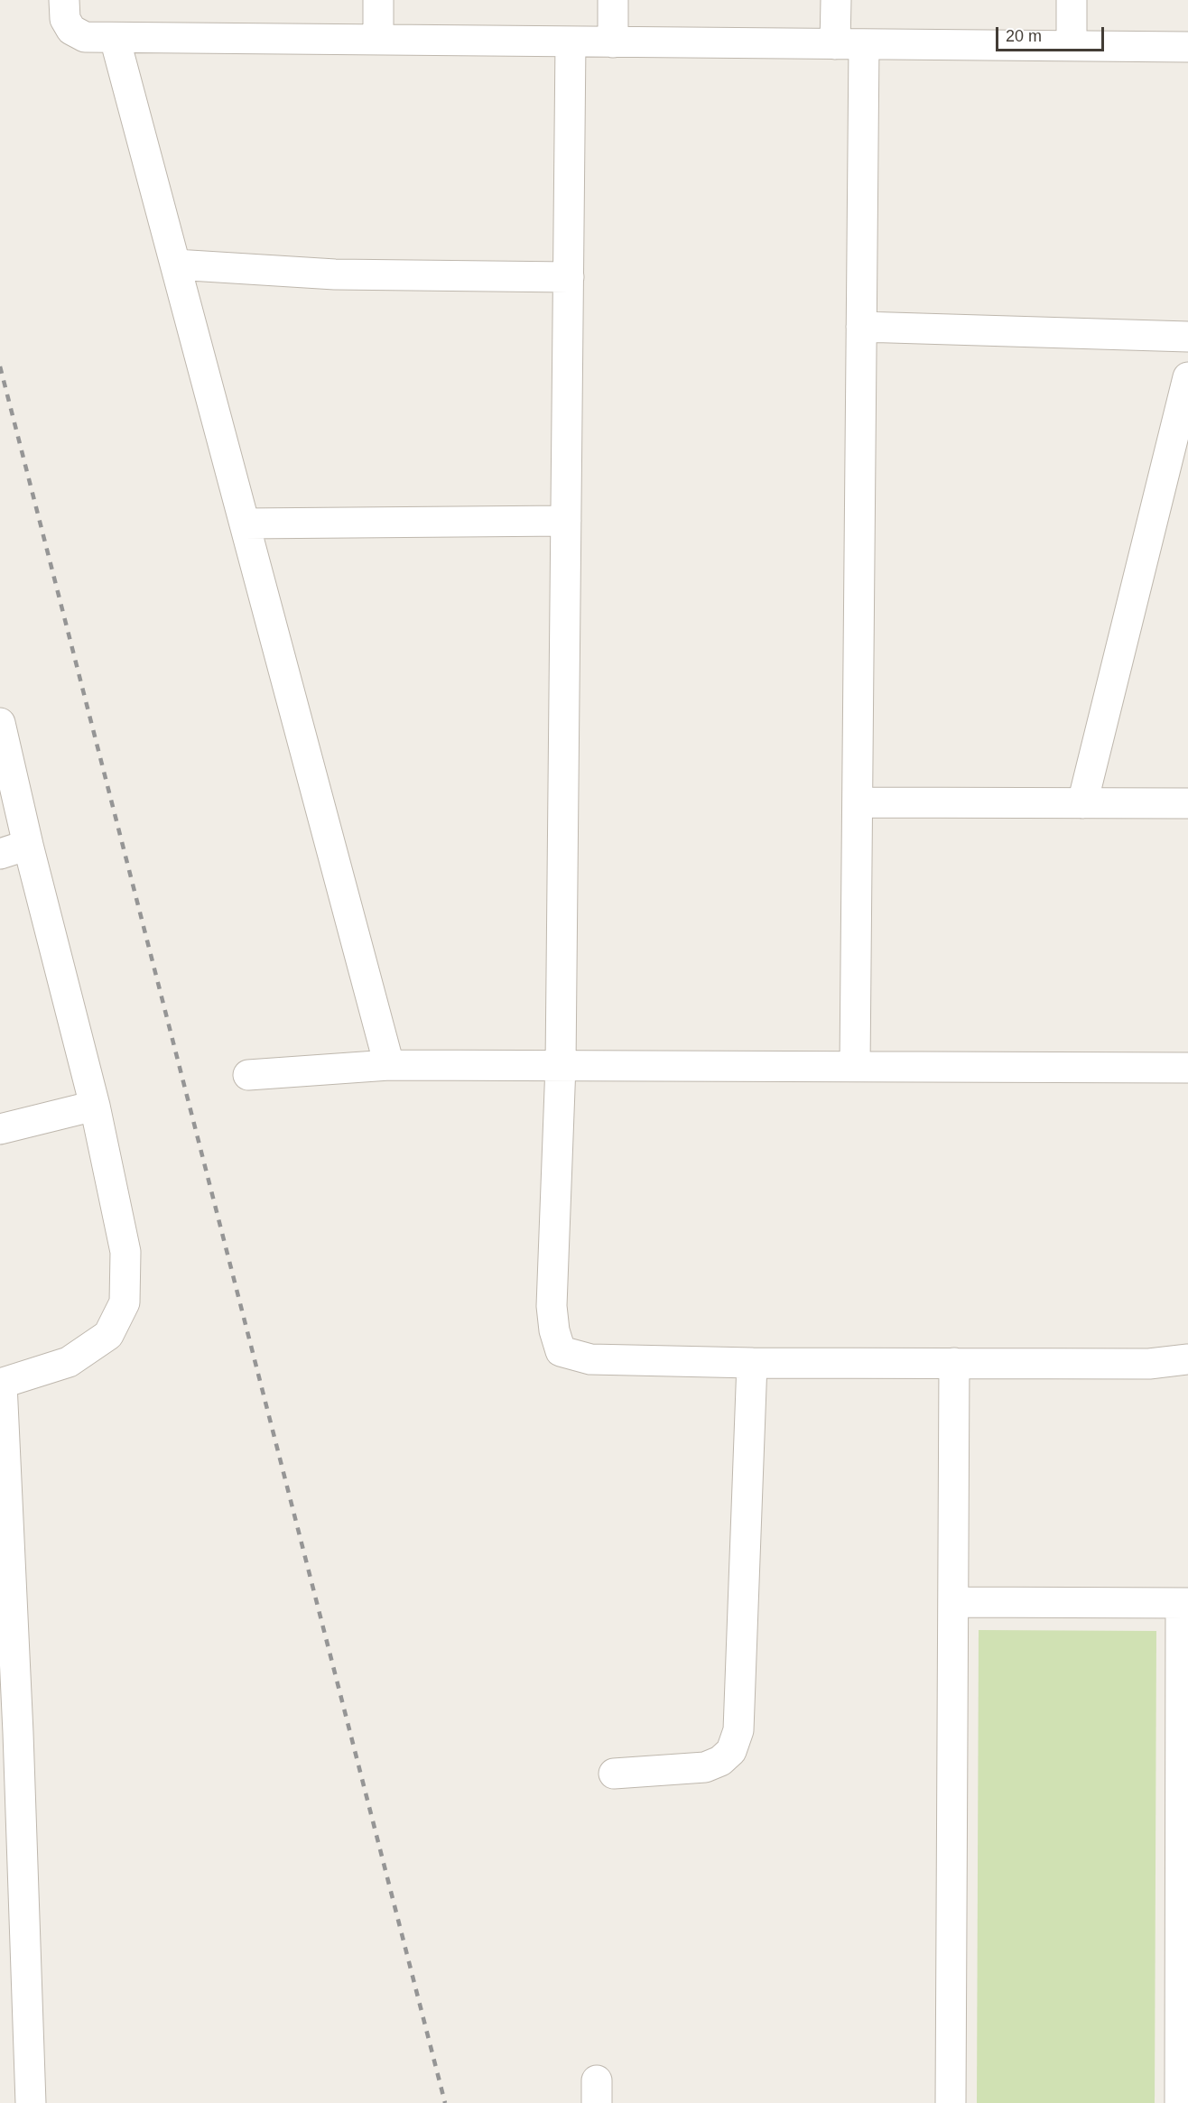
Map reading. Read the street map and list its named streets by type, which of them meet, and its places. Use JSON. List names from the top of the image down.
{
  "scale_bar": "20 m"
}
